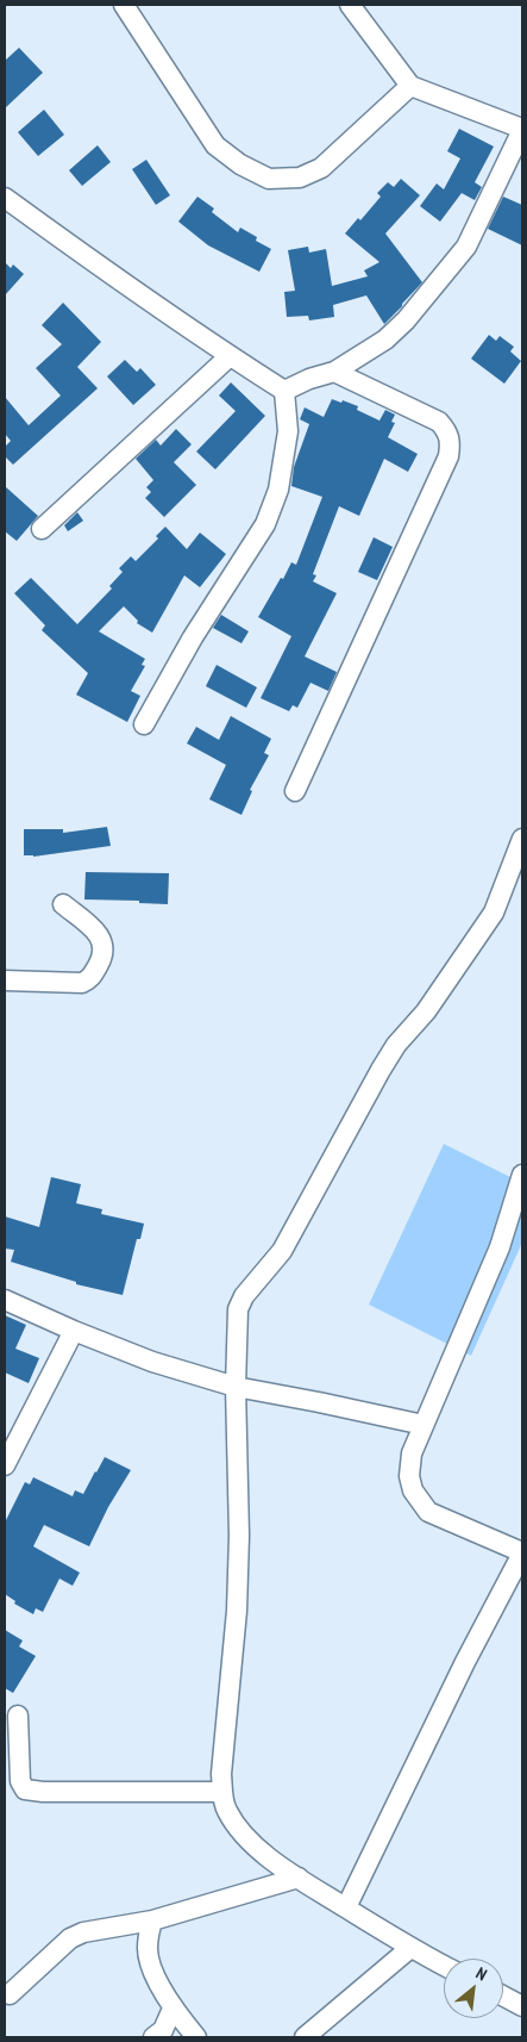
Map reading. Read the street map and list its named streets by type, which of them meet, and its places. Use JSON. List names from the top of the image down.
{
  "north": "top right"
}
